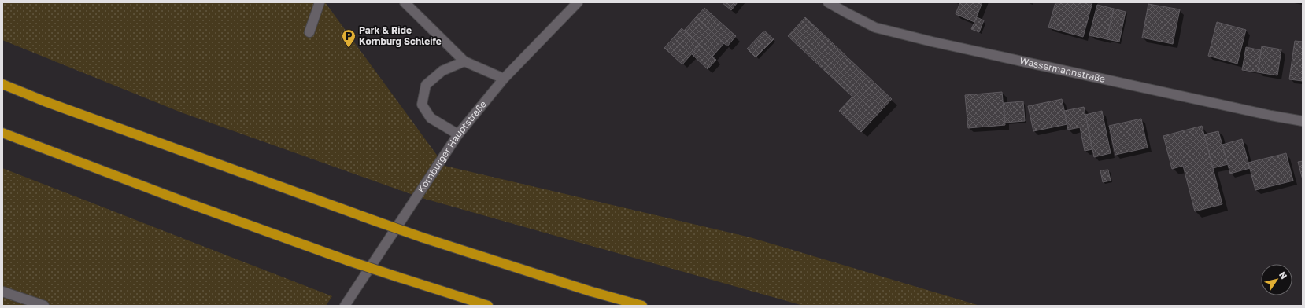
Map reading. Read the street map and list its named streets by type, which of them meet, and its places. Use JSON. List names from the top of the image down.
{
  "streets": {
    "street": ["Wassermannstraße", "Kornburger Hauptstraße"]
  },
  "places": {
    "parking": ["Park & Ride Kornburg Schleife"]
  },
  "north": "top right"
}
